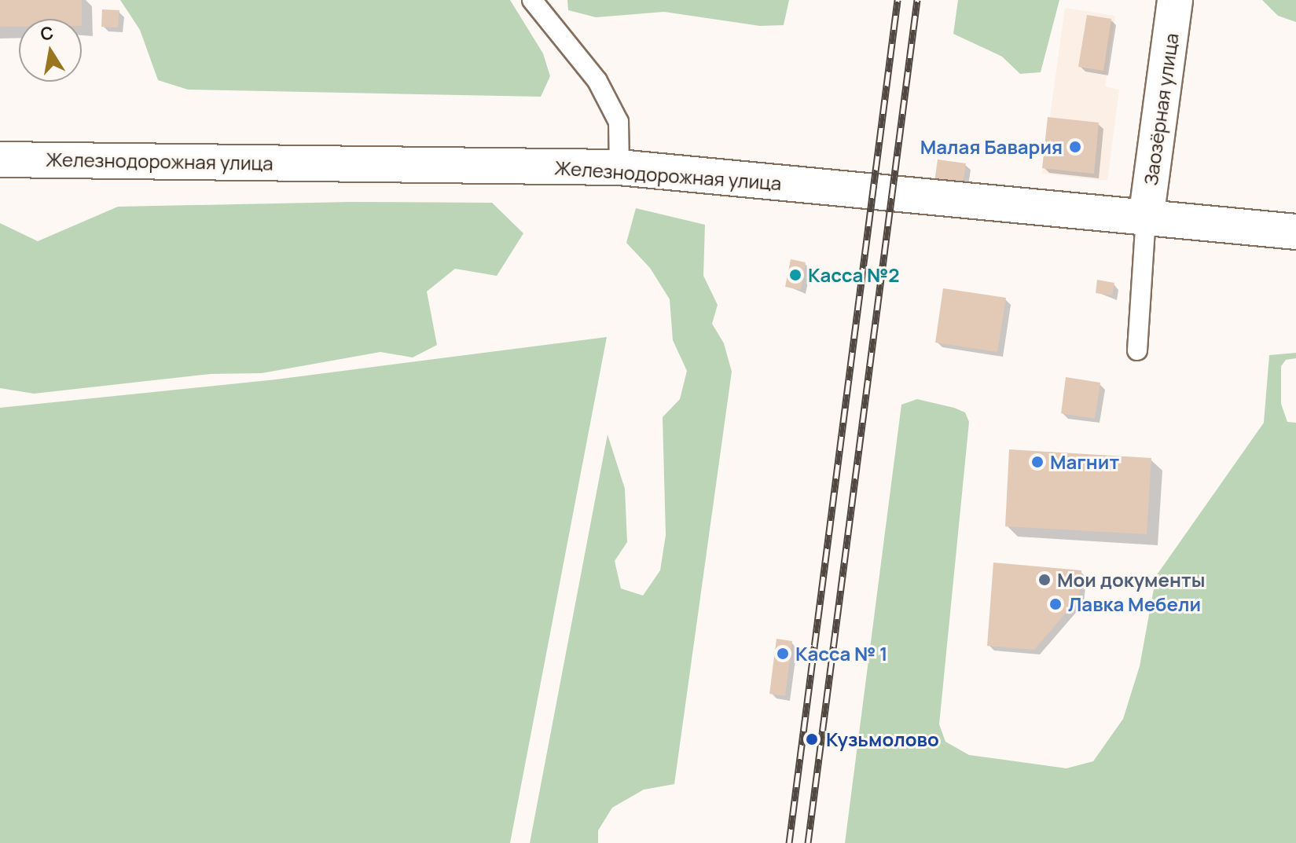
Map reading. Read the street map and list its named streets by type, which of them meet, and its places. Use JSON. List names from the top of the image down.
{
  "streets": {
    "main road": ["Заозёрная улица", "Железнодорожная улица"]
  },
  "crossings": [
    ["Заозёрная улица", "Железнодорожная улица"]
  ],
  "places": [
    "Малая Бавария",
    "Касса №2",
    "Магнит",
    "Мои документы",
    "Лавка Мебели",
    "Касса № 1",
    "Кузьмолово"
  ],
  "north": "top"
}
